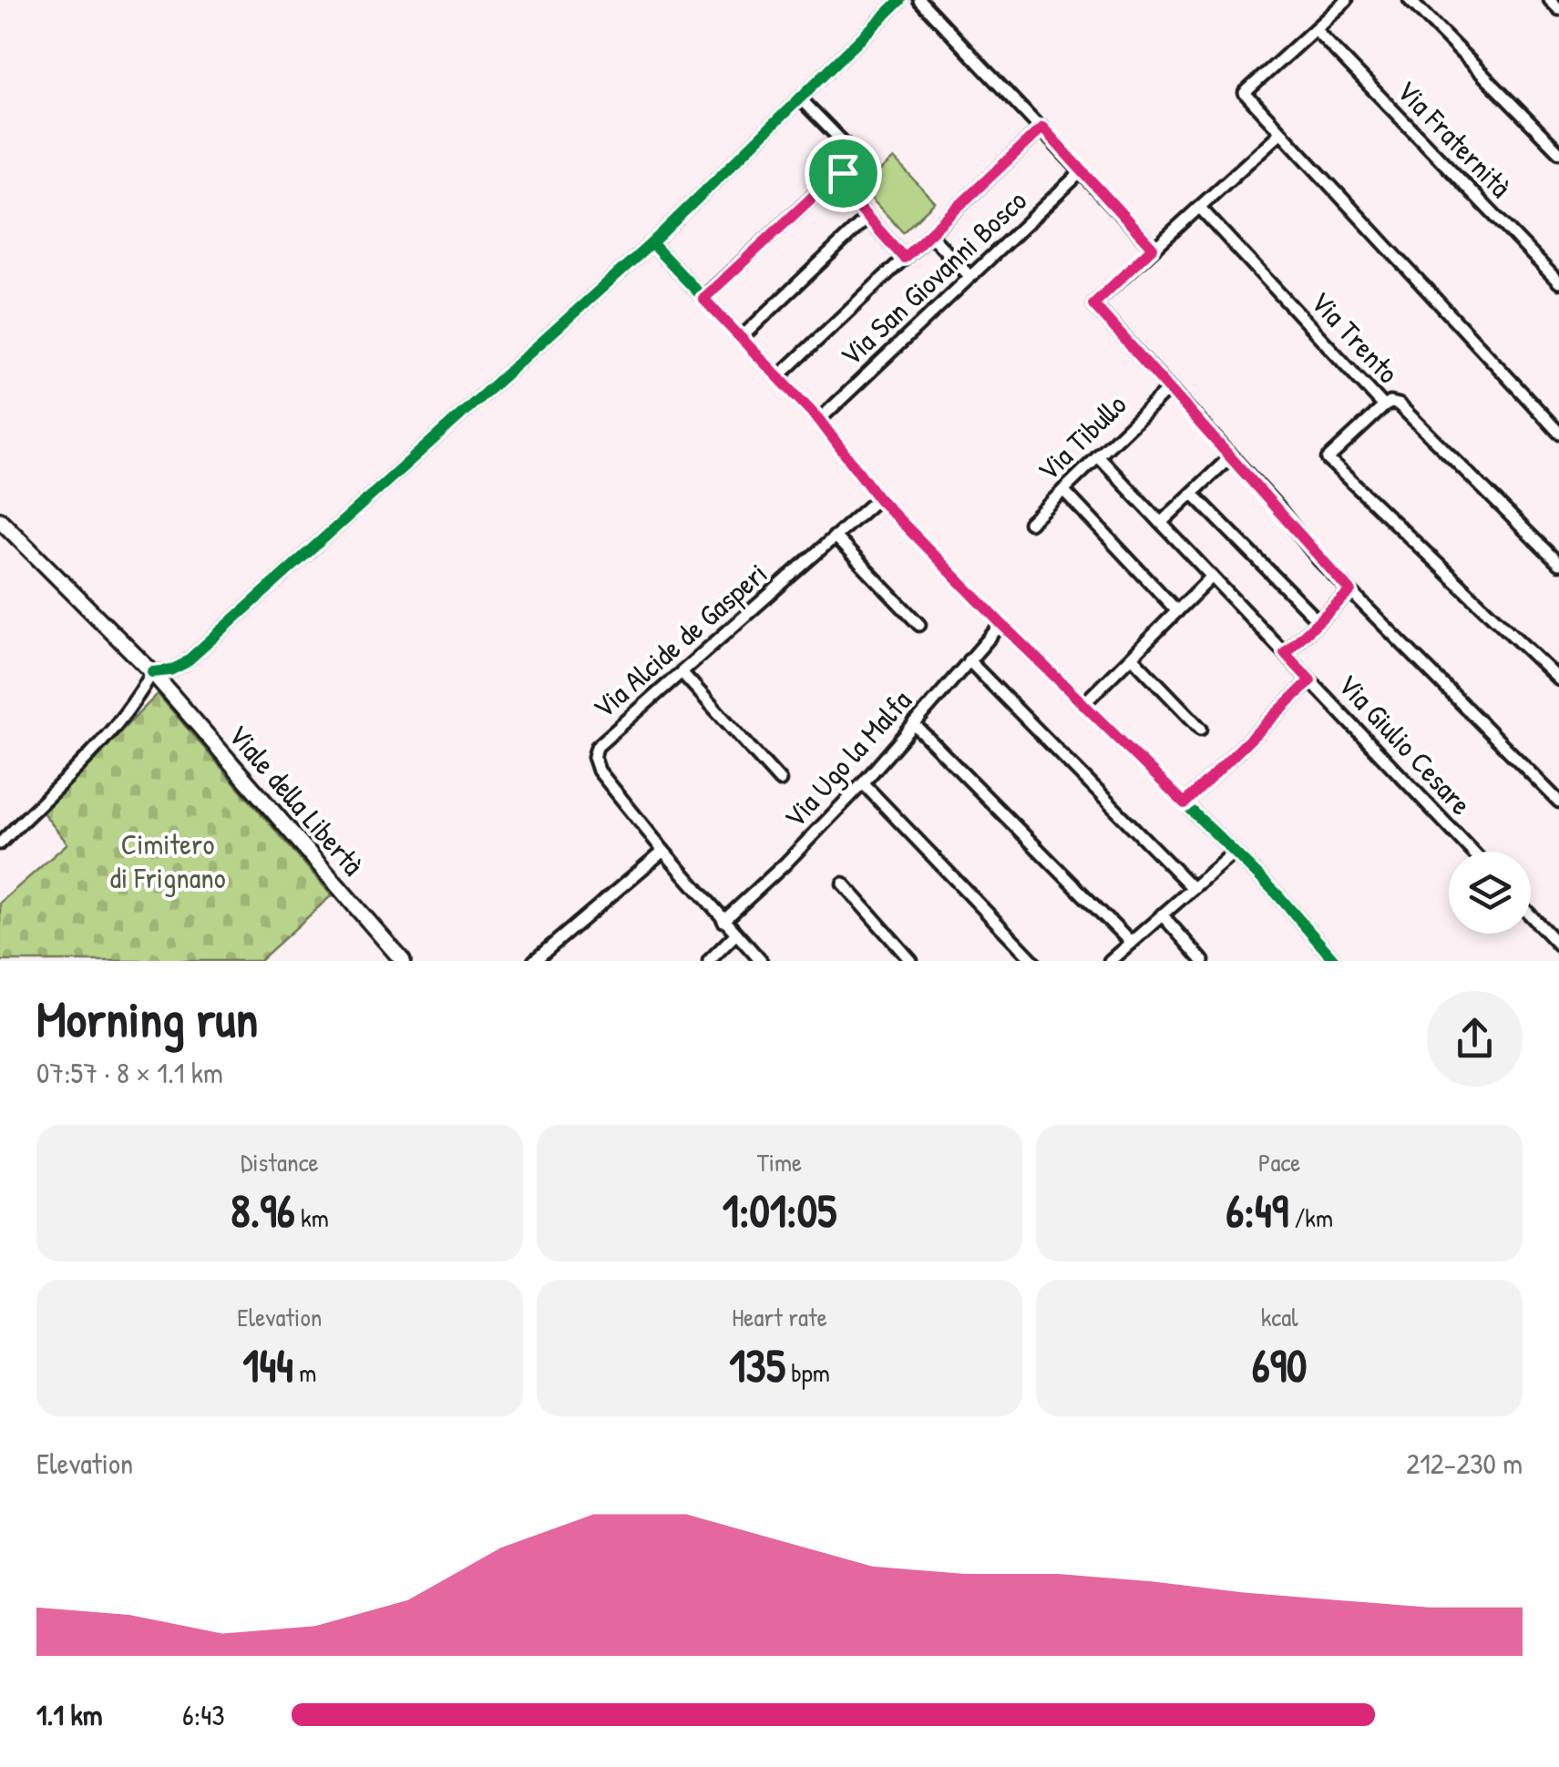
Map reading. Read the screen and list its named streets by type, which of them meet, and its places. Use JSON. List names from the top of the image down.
{
  "streets": {
    "street": [
      "Via Fraternità",
      "Via San Giovanni Bosco",
      "Via Trento",
      "Via Tibullo",
      "Via Alcide de Gasperi",
      "Via Giulio Cesare",
      "Via Ugo la Malfa",
      "Viale della Libertà"
    ]
  },
  "crossings": [
    ["Via Tibullo", "Via Giulio Cesare"],
    ["Via Alcide de Gasperi", "Via Ugo la Malfa"]
  ],
  "parks": ["Cimitero di Frignano"],
  "page": {
    "heading": ["Morning run", "07:57 · 8 × 1.1 km"],
    "stats": [
      ["Distance", "8.96 km"],
      ["Time", "1:01:05"],
      ["Pace", "6:49 /km"],
      ["Elevation", "144 m"],
      ["Heart rate", "135 bpm"],
      ["kcal", "690"]
    ],
    "chart": ["Elevation", "212–230 m"],
    "list": [
      {
        "name": "1.1 km",
        "note": "6:43"
      }
    ]
  }
}
